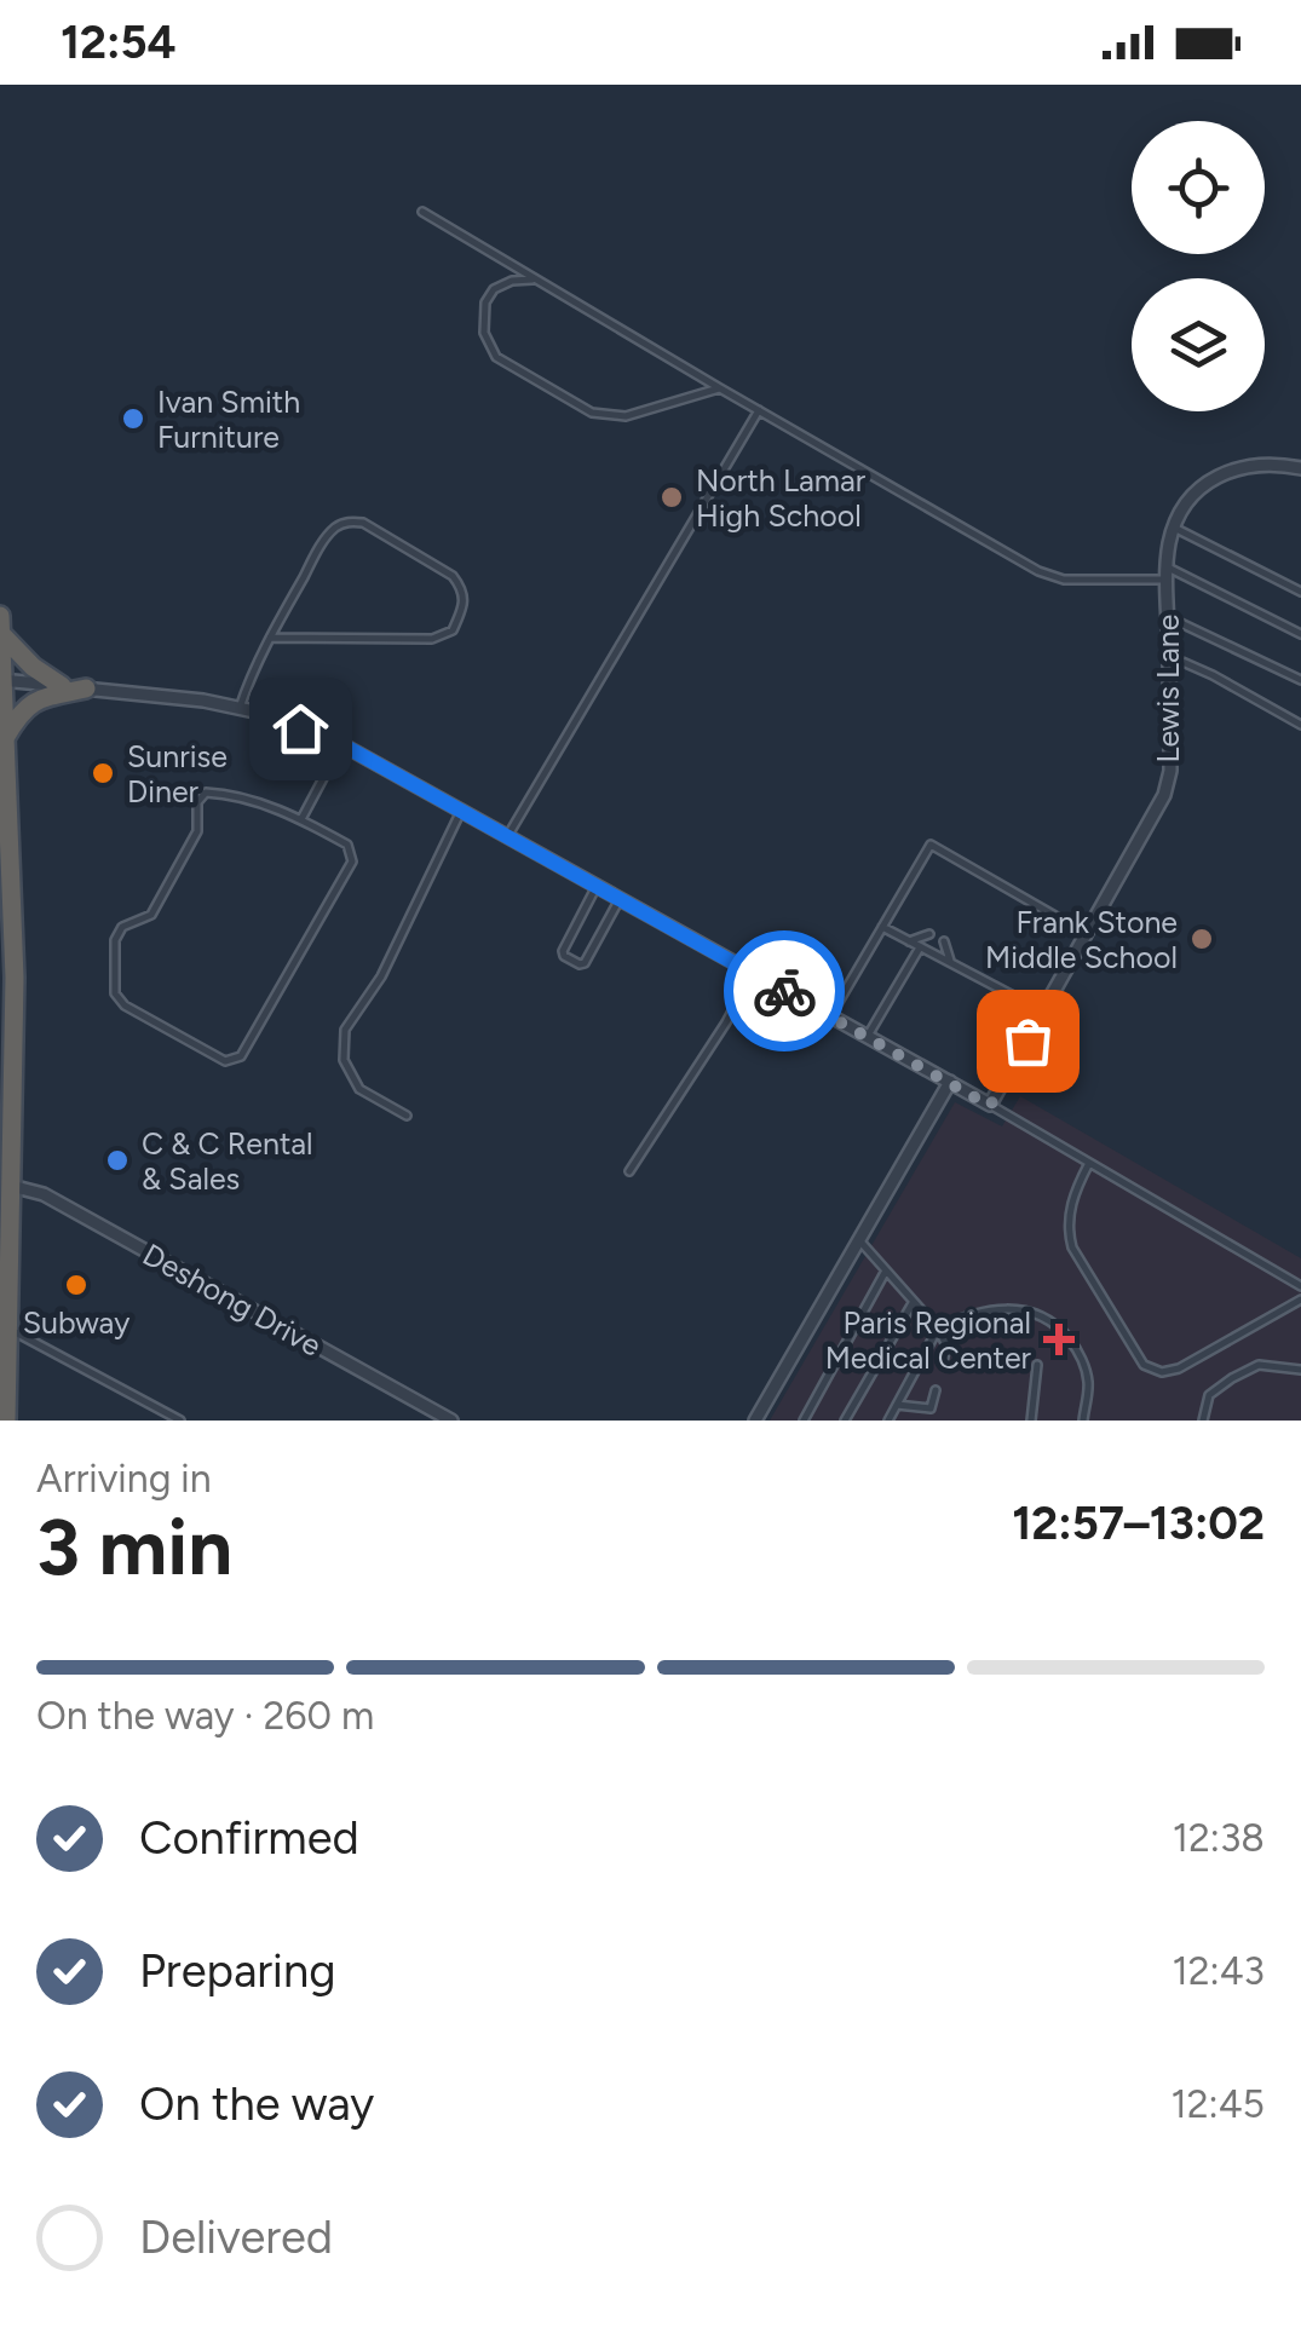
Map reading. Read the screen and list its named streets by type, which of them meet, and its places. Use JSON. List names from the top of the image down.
{
  "streets": {
    "street": ["Lewis Lane", "Deshong Drive"]
  },
  "places": {
    "other": [
      "Ivan Smith Furniture",
      "North Lamar High School",
      "Sunrise Diner",
      "Frank Stone Middle School",
      "C & C Rental & Sales",
      "Subway"
    ],
    "health": ["Paris Regional Medical Center"]
  },
  "page": {
    "status": "12:54",
    "heading": ["3 min", "Arriving in", "12:57–13:02"],
    "bar": "On the way · 260 m",
    "list": [
      ["Confirmed", "12:38"],
      ["Preparing", "12:43"],
      ["On the way", "12:45"],
      "Delivered"
    ]
  }
}
